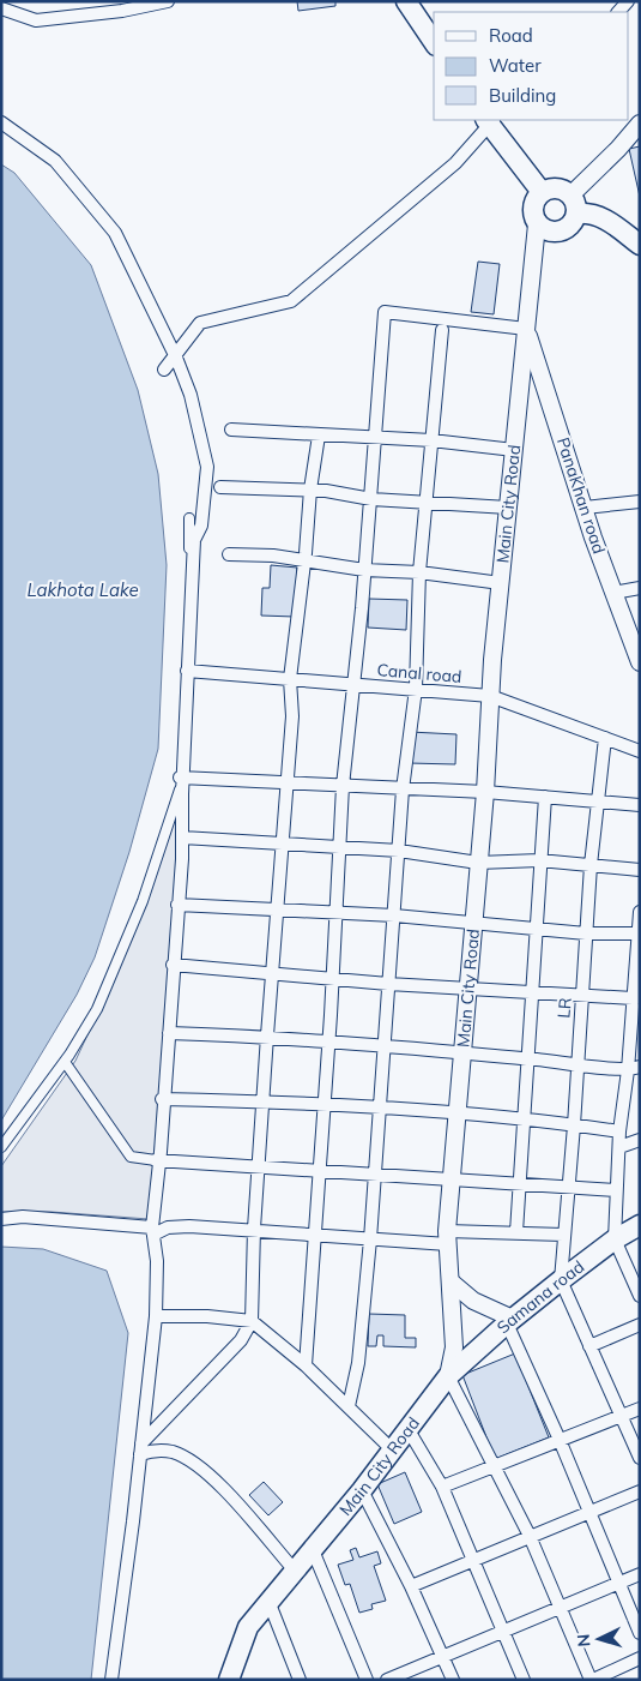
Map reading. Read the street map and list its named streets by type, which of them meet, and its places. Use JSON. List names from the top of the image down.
{
  "streets": {
    "main road": ["Main City Road", "Samana road"],
    "street": ["PanaKhan road", "Canal road", "LR"]
  },
  "crossings": [
    ["PanaKhan road", "Main City Road"],
    ["Main City Road", "Canal road"],
    ["Main City Road", "Samana road"],
    ["Canal road", "LR"],
    ["LR", "Samana road"]
  ],
  "water": ["Lakhota Lake"],
  "legend": ["Road", "Water", "Building"],
  "north": "left"
}
